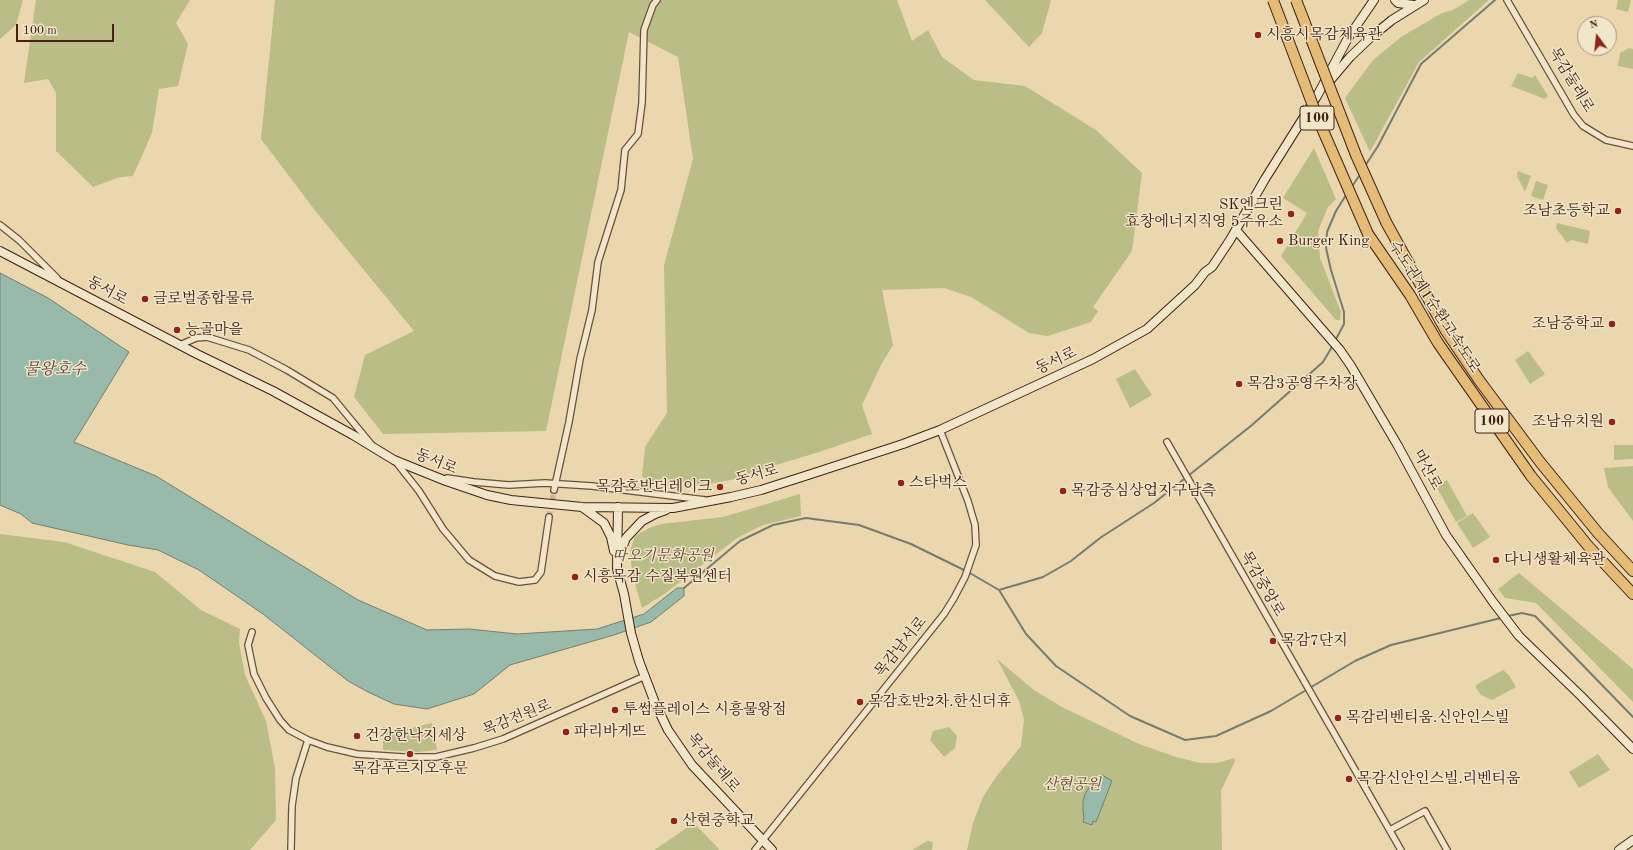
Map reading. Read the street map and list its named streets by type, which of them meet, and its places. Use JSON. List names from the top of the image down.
{
  "streets": {
    "highway": ["100", "수도권제1순환고속도로"],
    "main road": ["목감둘레로", "동서로", "마산로"],
    "street": ["목감중앙로", "목감남서로", "목감전원로"]
  },
  "crossings": [
    ["목감둘레로", "목감남서로"],
    ["목감둘레로", "목감전원로"],
    ["동서로", "마산로"],
    ["동서로", "목감남서로"]
  ],
  "water": ["물왕호수"],
  "parks": ["따오기문화공원", "산현공원"],
  "places": [
    "시흥시목감체육관",
    "조남초등학교",
    "SK엔크린 효창에너지직영 5주유소",
    "Burger King",
    "글로벌종합물류",
    "조남중학교",
    "능골마을",
    "목감3공영주차장",
    "조남유치원",
    "스타벅스",
    "목감호반더레이크",
    "목감중심상업지구남측",
    "다니생활체육관",
    "시흥목감 수질복원센터",
    "목감7단지",
    "목감호반2차.한신더휴",
    "투썸플레이스 시흥물왕점",
    "목감리벤티움.신안인스빌",
    "파리바게뜨",
    "건강한낙지세상",
    "목감푸르지오후문",
    "목감신안인스빌.리벤티움",
    "산현중학교"
  ],
  "scale_bar": "100 m",
  "north": "top"
}
